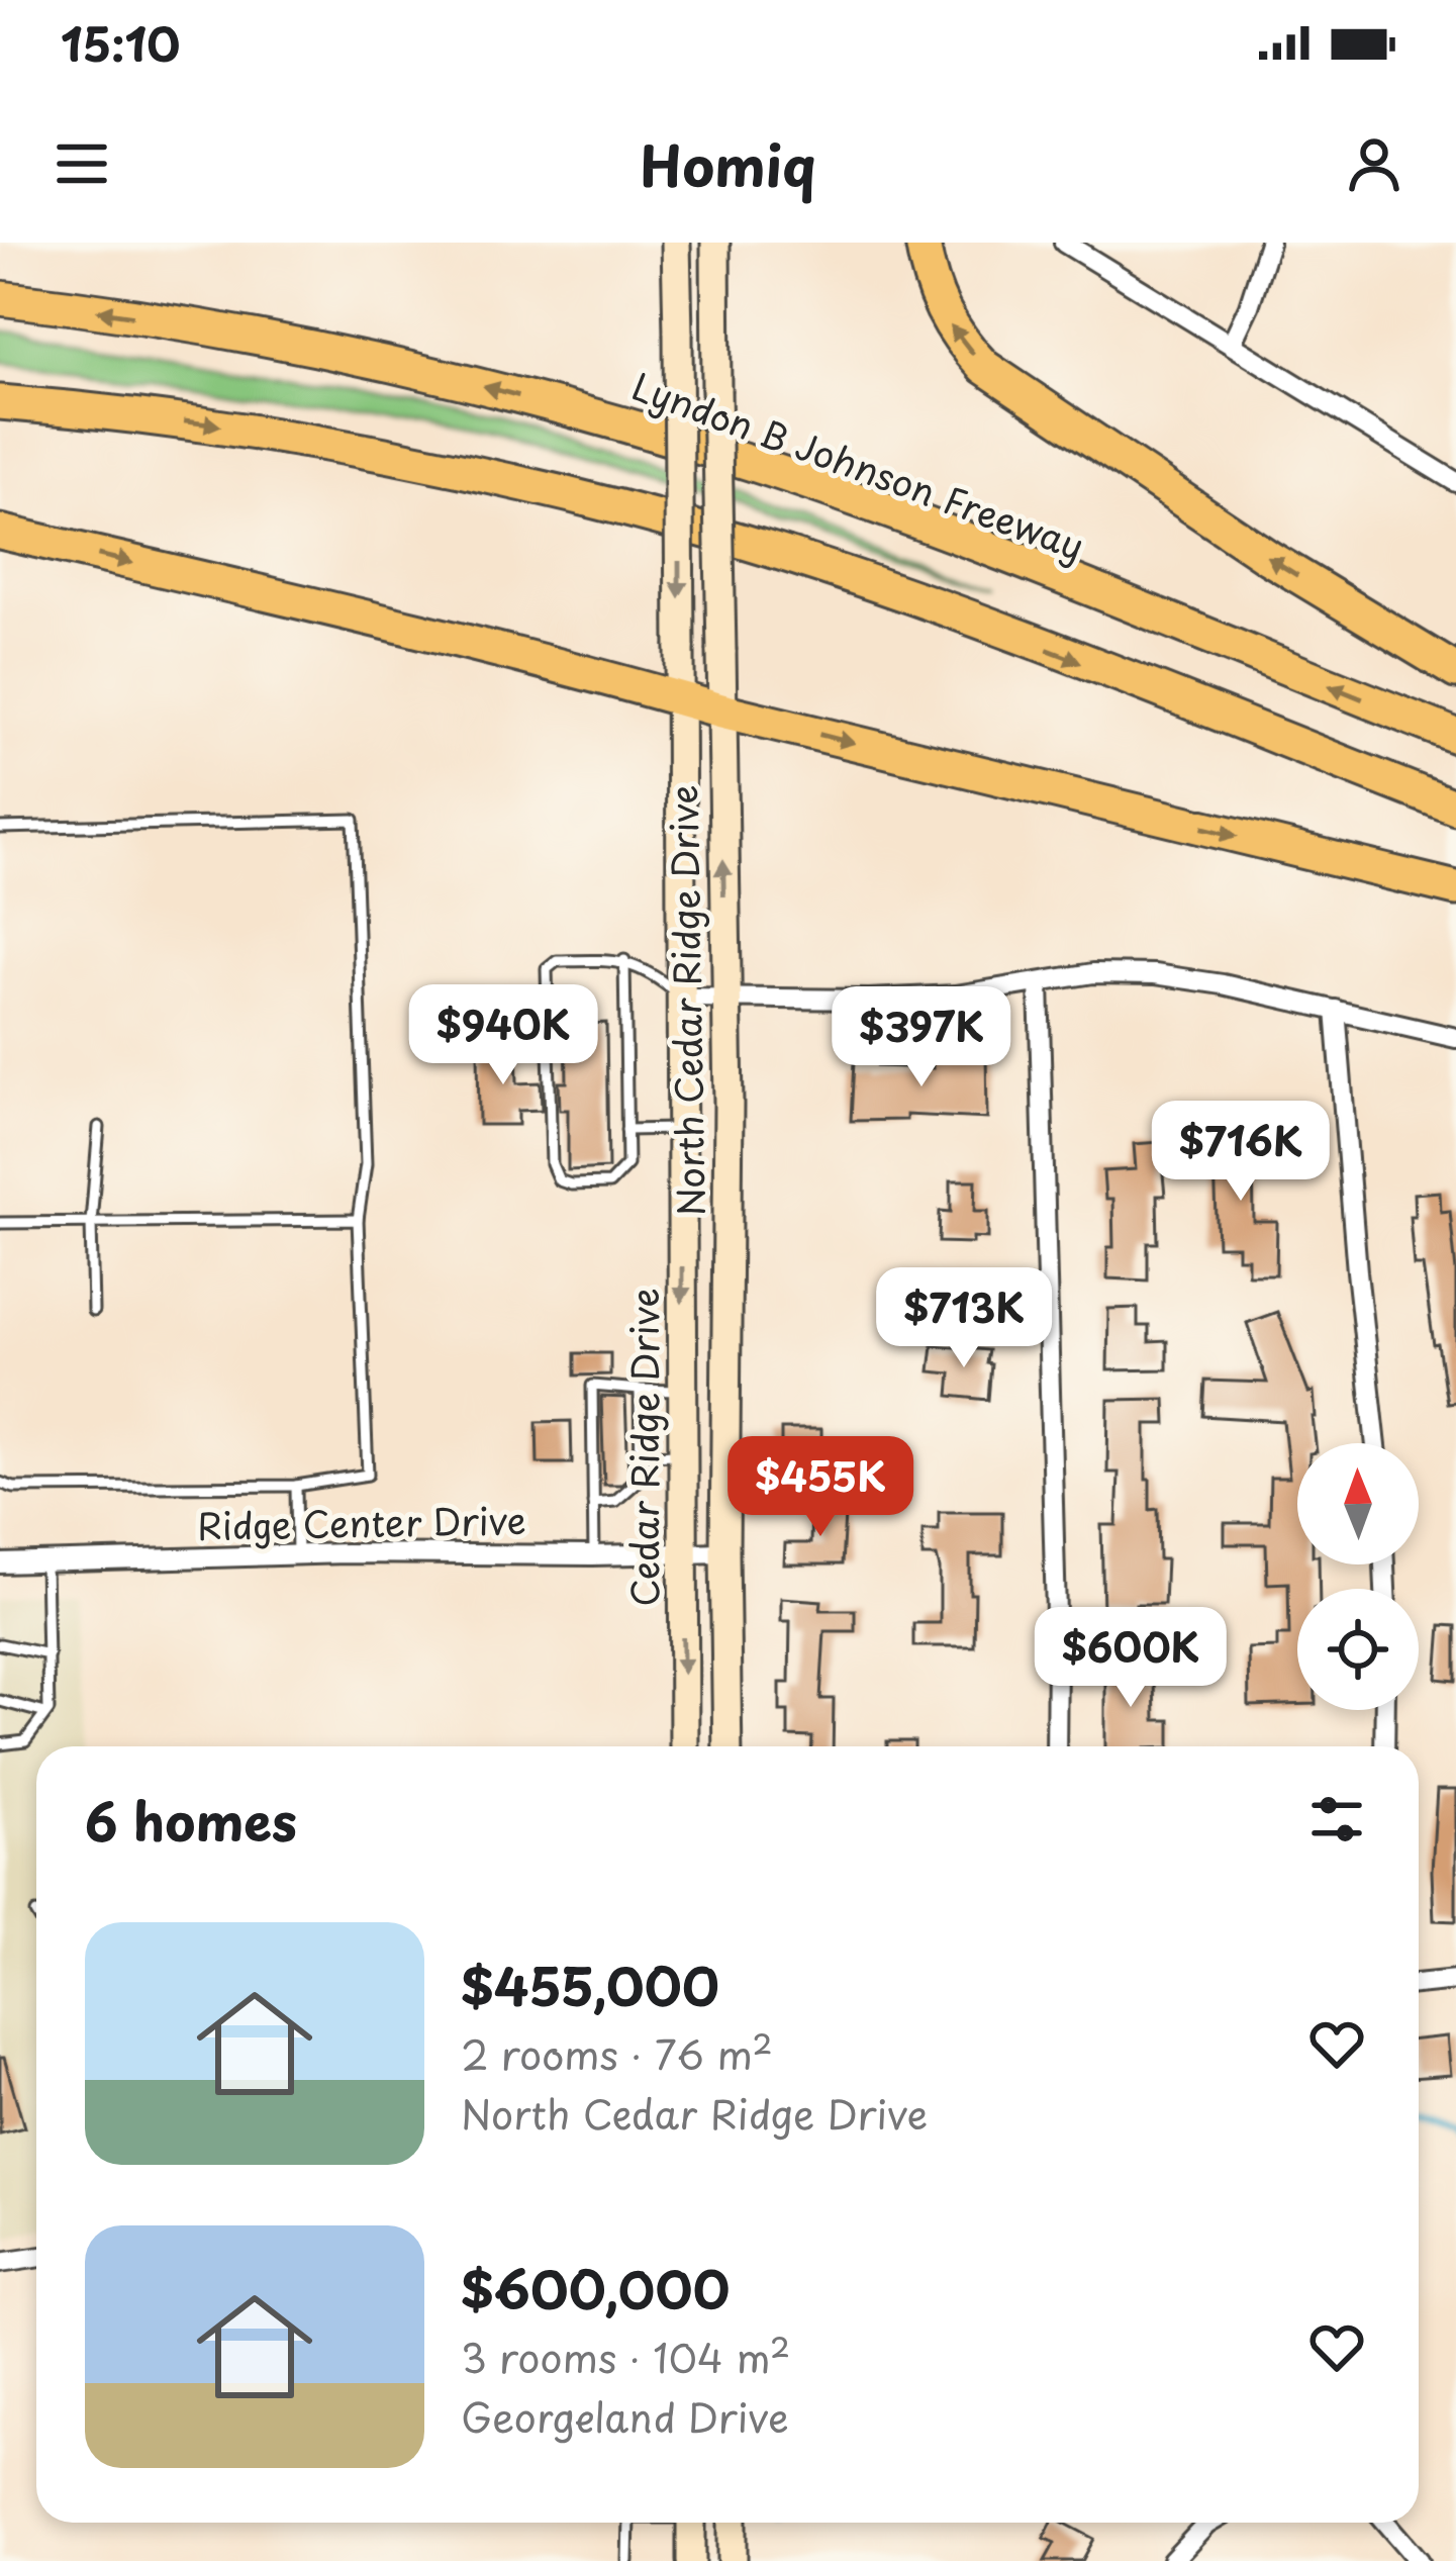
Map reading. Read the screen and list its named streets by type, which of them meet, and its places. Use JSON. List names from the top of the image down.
{
  "streets": {
    "highway": ["Lyndon B Johnson Freeway"],
    "main road": ["North Cedar Ridge Drive", "Cedar Ridge Drive"],
    "street": ["Ridge Center Drive"]
  },
  "crossings": [
    ["North Cedar Ridge Drive", "Ridge Center Drive"],
    ["Cedar Ridge Drive", "Ridge Center Drive"]
  ],
  "one_way": ["Cedar Ridge Drive"],
  "north": "top",
  "page": {
    "status": "15:10",
    "header": "Homiq",
    "price": [
      "$940K",
      "$397K",
      "$716K",
      "$713K",
      "$455K",
      "$600K"
    ],
    "heading": "6 homes",
    "list": [
      {
        "name": "$455,000",
        "note": "2 rooms · 76 m² · North Cedar Ridge Drive"
      },
      {
        "name": "$600,000",
        "note": "3 rooms · 104 m² · Georgeland Drive"
      }
    ]
  }
}
